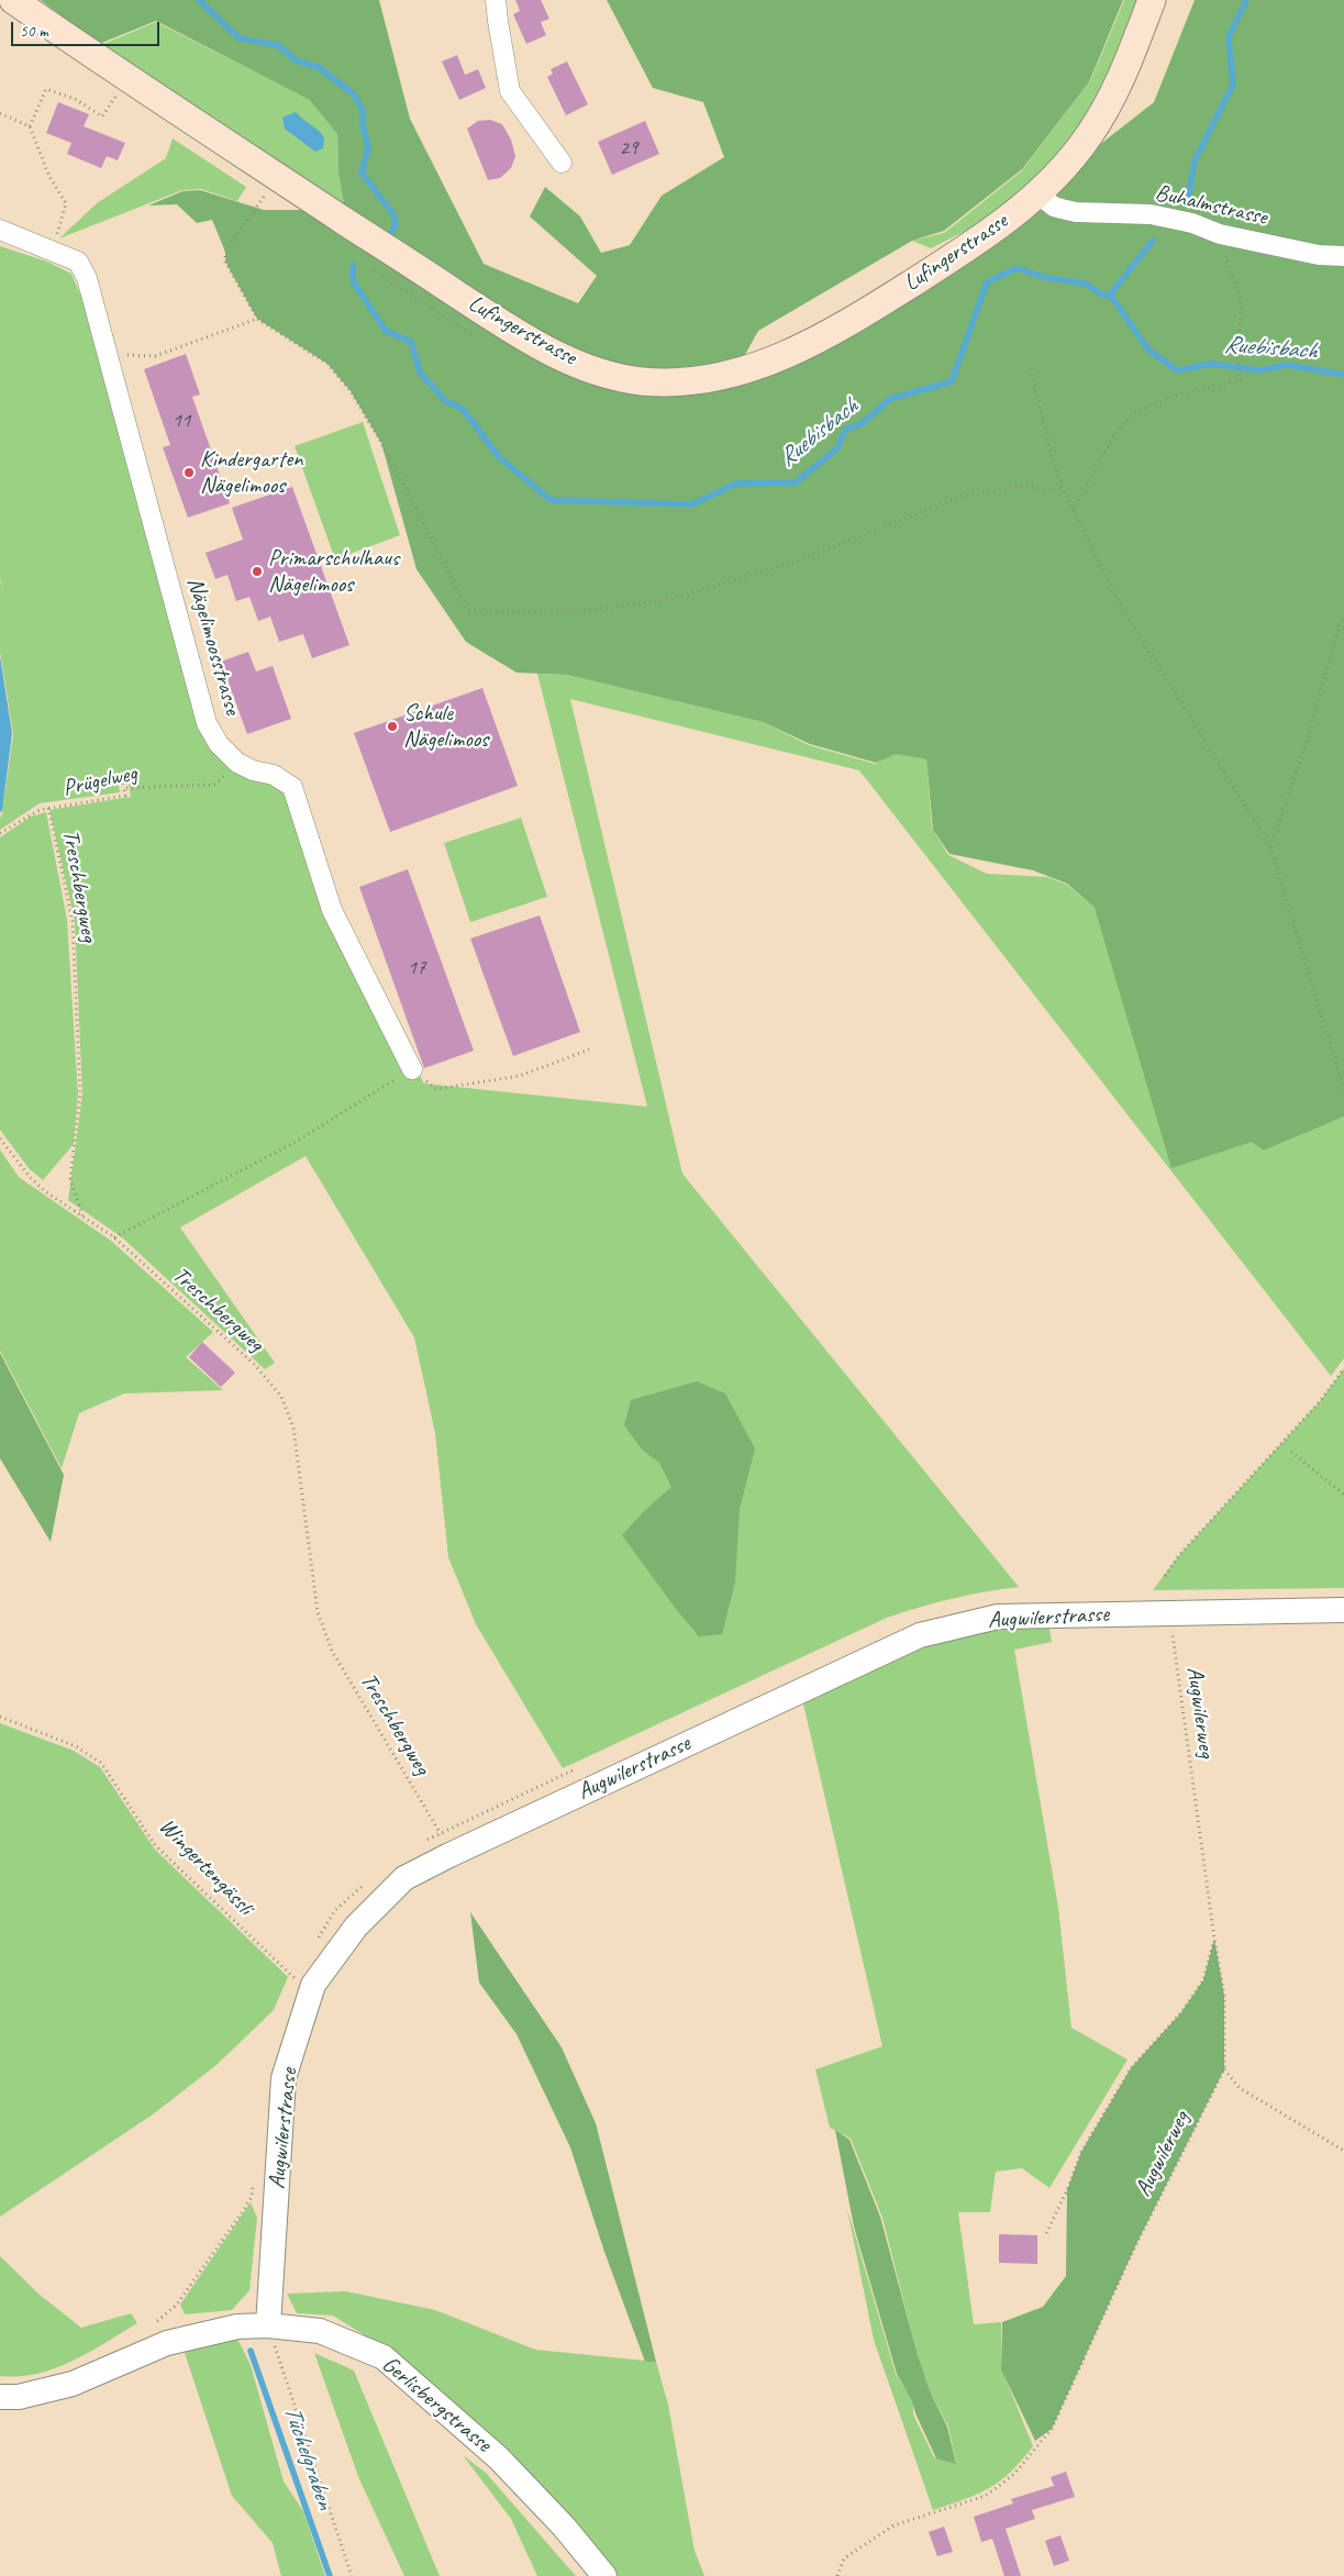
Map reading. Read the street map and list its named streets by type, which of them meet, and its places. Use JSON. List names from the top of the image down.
{
  "streets": {
    "main road": ["Lufingerstrasse"],
    "street": [
      "Buhalmstrasse",
      "Nägelimoosstrasse",
      "Augwilerstrasse",
      "Gerlisbergstrasse"
    ],
    "path": [
      "Prügelweg",
      "Treschbergweg",
      "Augwilerweg",
      "Wingertengässli"
    ]
  },
  "crossings": [
    ["Buhalmstrasse", "Lufingerstrasse"],
    ["Nägelimoosstrasse", "Prügelweg"],
    ["Prügelweg", "Treschbergweg"],
    ["Augwilerstrasse", "Augwilerweg"],
    ["Augwilerstrasse", "Wingertengässli"],
    ["Augwilerstrasse", "Gerlisbergstrasse"]
  ],
  "water": ["Ruebisbach", "Tüchelgraben"],
  "places": ["Kindergarten Nägelimoos", "Primarschulhaus Nägelimoos", "Schule Nägelimoos"],
  "house_numbers": ["29", "11", "17"],
  "scale_bar": "50 m"
}
